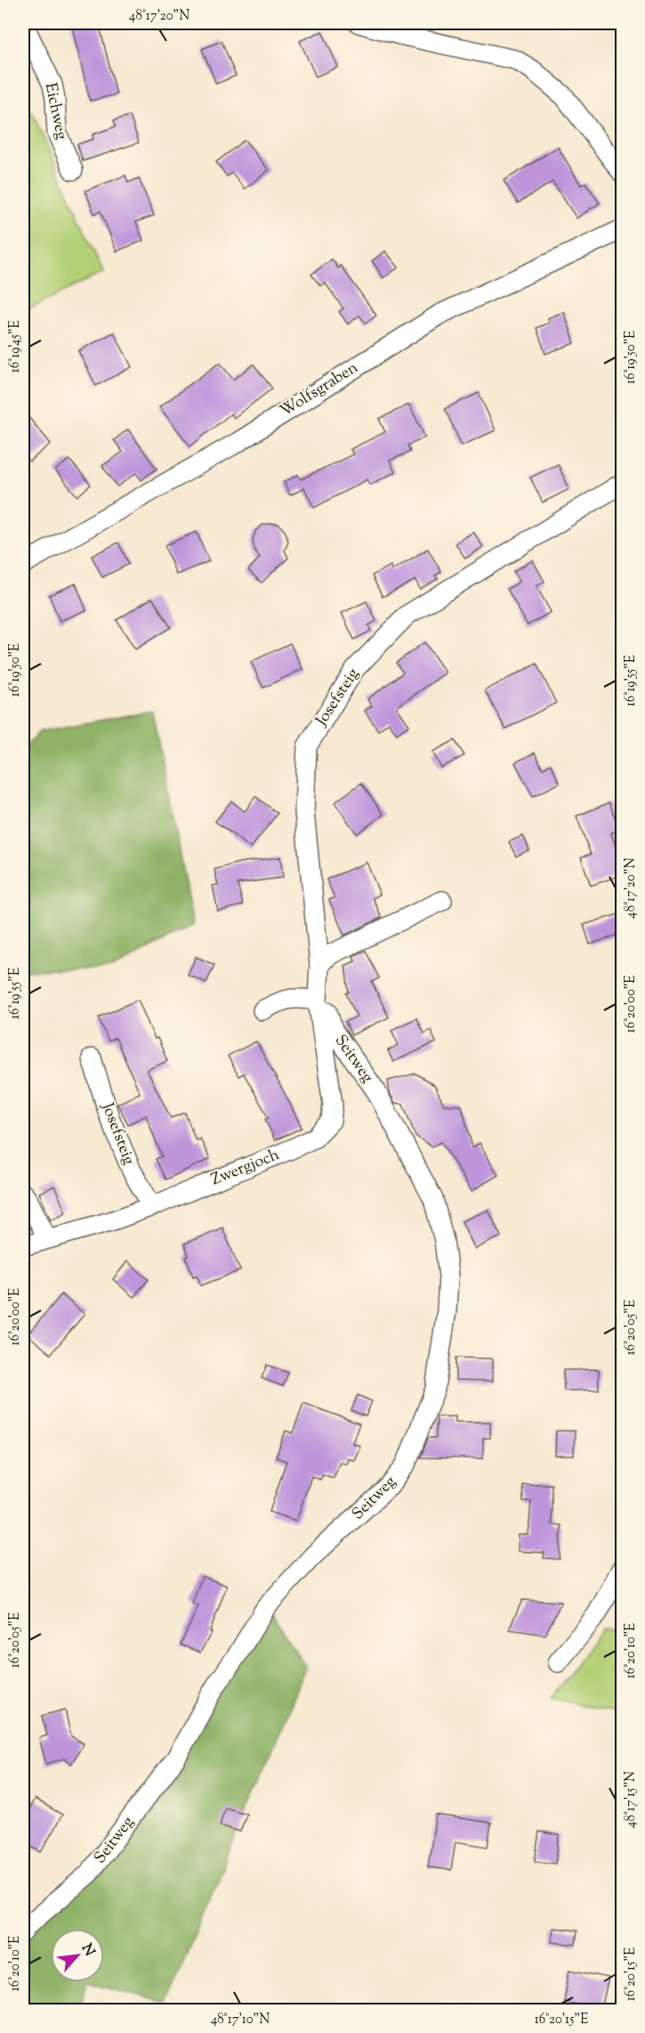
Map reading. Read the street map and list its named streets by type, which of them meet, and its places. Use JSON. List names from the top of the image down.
{
  "streets": {
    "street": [
      "Eichweg",
      "Wolfsgraben",
      "Josefsteig",
      "Seitweg",
      "Zwergjoch"
    ]
  },
  "crossings": [
    ["Josefsteig", "Seitweg"],
    ["Josefsteig", "Zwergjoch"],
    ["Seitweg", "Zwergjoch"]
  ],
  "north": "top right",
  "coordinates": [
    "48°17'20\"N",
    "16°19'45\"E",
    "16°19'50\"E",
    "16°19'55\"E",
    "16°20'00\"E",
    "16°20'05\"E",
    "16°20'10\"E",
    "48°17'15\"N",
    "16°20'15\"E",
    "48°17'10\"N"
  ]
}
